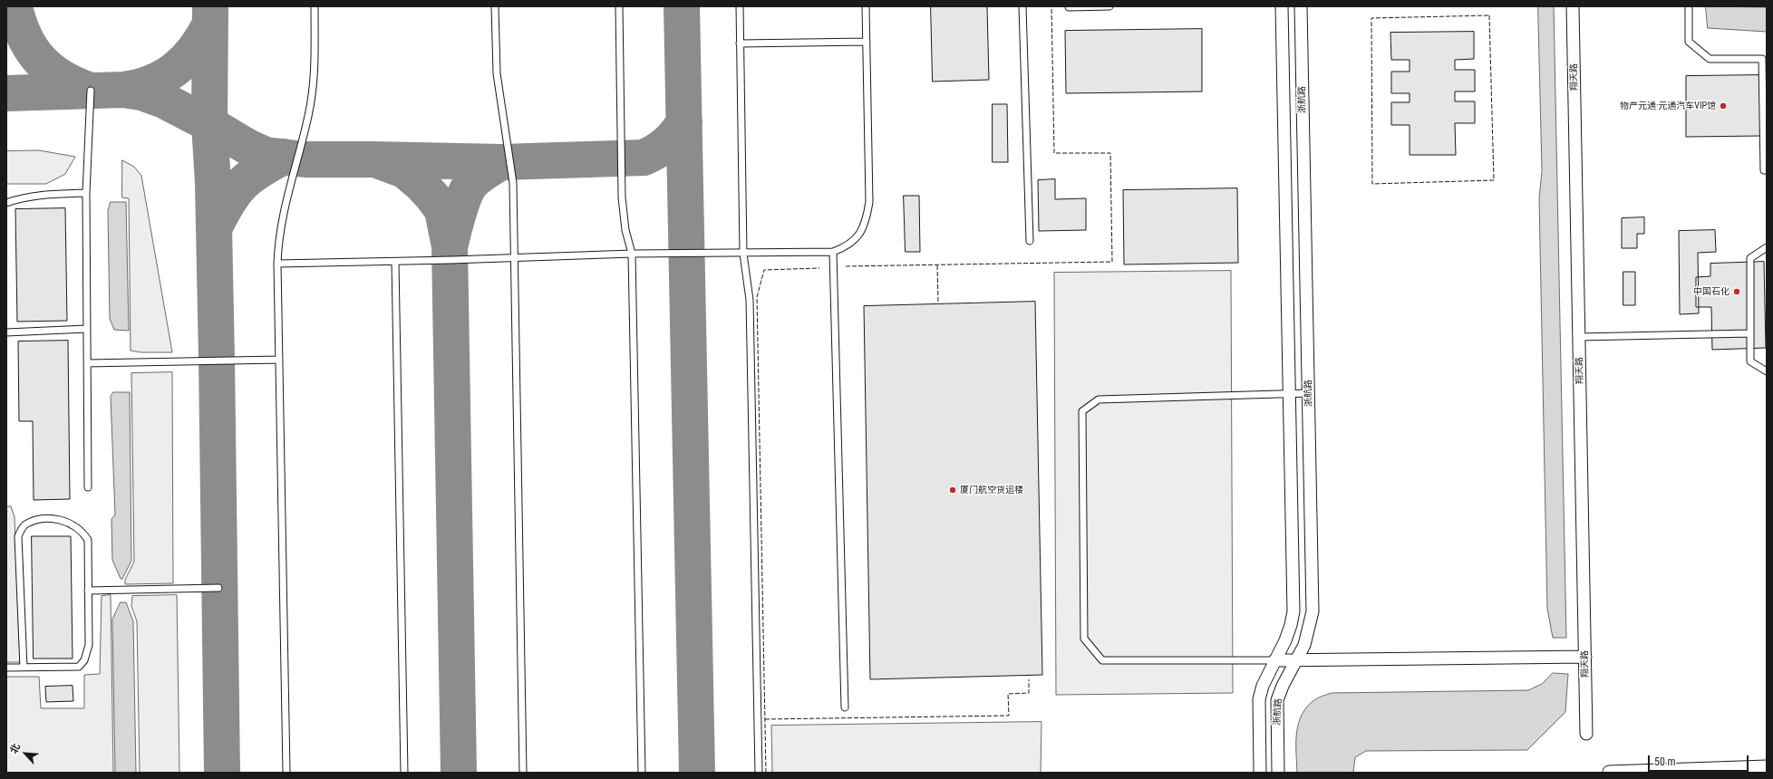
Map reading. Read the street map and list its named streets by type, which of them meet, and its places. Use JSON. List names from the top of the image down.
{
  "streets": {
    "street": ["翔天路", "浙航路"]
  },
  "places": ["物产元通·元通汽车VIP馆", "中国石化", "厦门航空货运楼"],
  "scale_bar": "50 m",
  "north": "top left"
}
